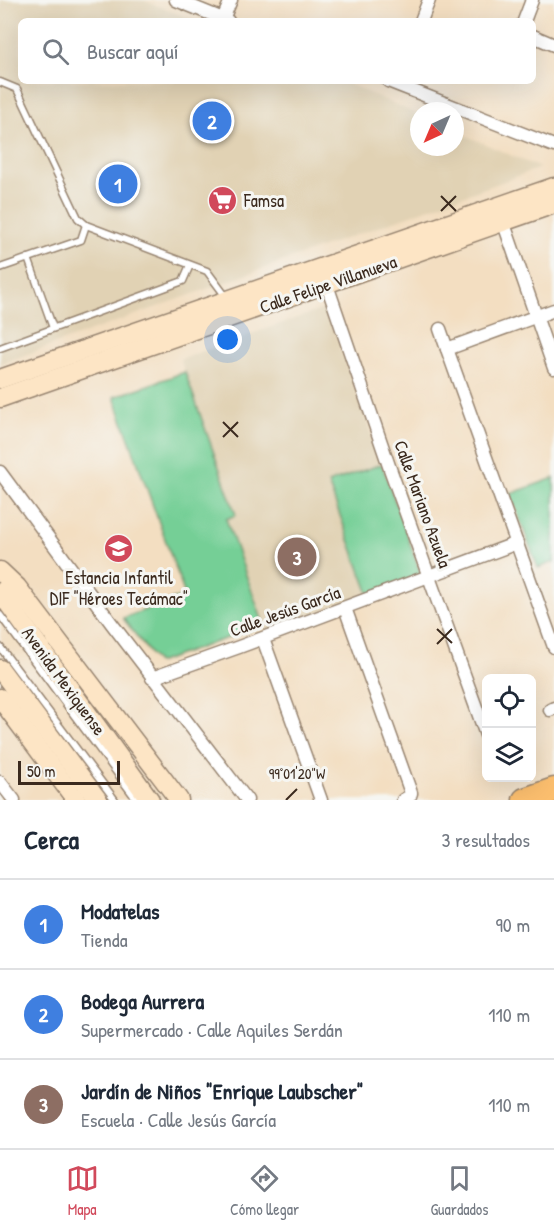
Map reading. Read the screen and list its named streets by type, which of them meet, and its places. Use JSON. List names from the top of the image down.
{
  "streets": {
    "main road": ["Calle Felipe Villanueva", "Avenida Mexiquense"],
    "street": ["Calle Mariano Azuela", "Calle Jesús García"]
  },
  "crossings": [
    ["Calle Felipe Villanueva", "Calle Mariano Azuela"],
    ["Calle Mariano Azuela", "Calle Jesús García"]
  ],
  "places": {
    "supermarket": ["Famsa"],
    "school or university": ["Estancia Infantil DIF \"Héroes Tecámac\""]
  },
  "scale_bar": "50 m",
  "north": "bottom left",
  "page": {
    "search": "Buscar aquí",
    "pins": ["2", "1", "3"],
    "scale": "50 m",
    "heading": ["Cerca", "3 resultados"],
    "list": [
      {
        "mark": "1",
        "name": "Modatelas",
        "note": "Tienda",
        "value": "90 m"
      },
      {
        "mark": "2",
        "name": "Bodega Aurrera",
        "note": "Supermercado · Calle Aquiles Serdán",
        "value": "110 m"
      },
      {
        "mark": "3",
        "name": "Jardín de Niños \"Enrique Laubscher\"",
        "note": "Escuela · Calle Jesús García",
        "value": "110 m"
      }
    ],
    "nav": ["Mapa", "Cómo llegar", "Guardados"]
  },
  "coordinates": ["99°01'20\"W"]
}
